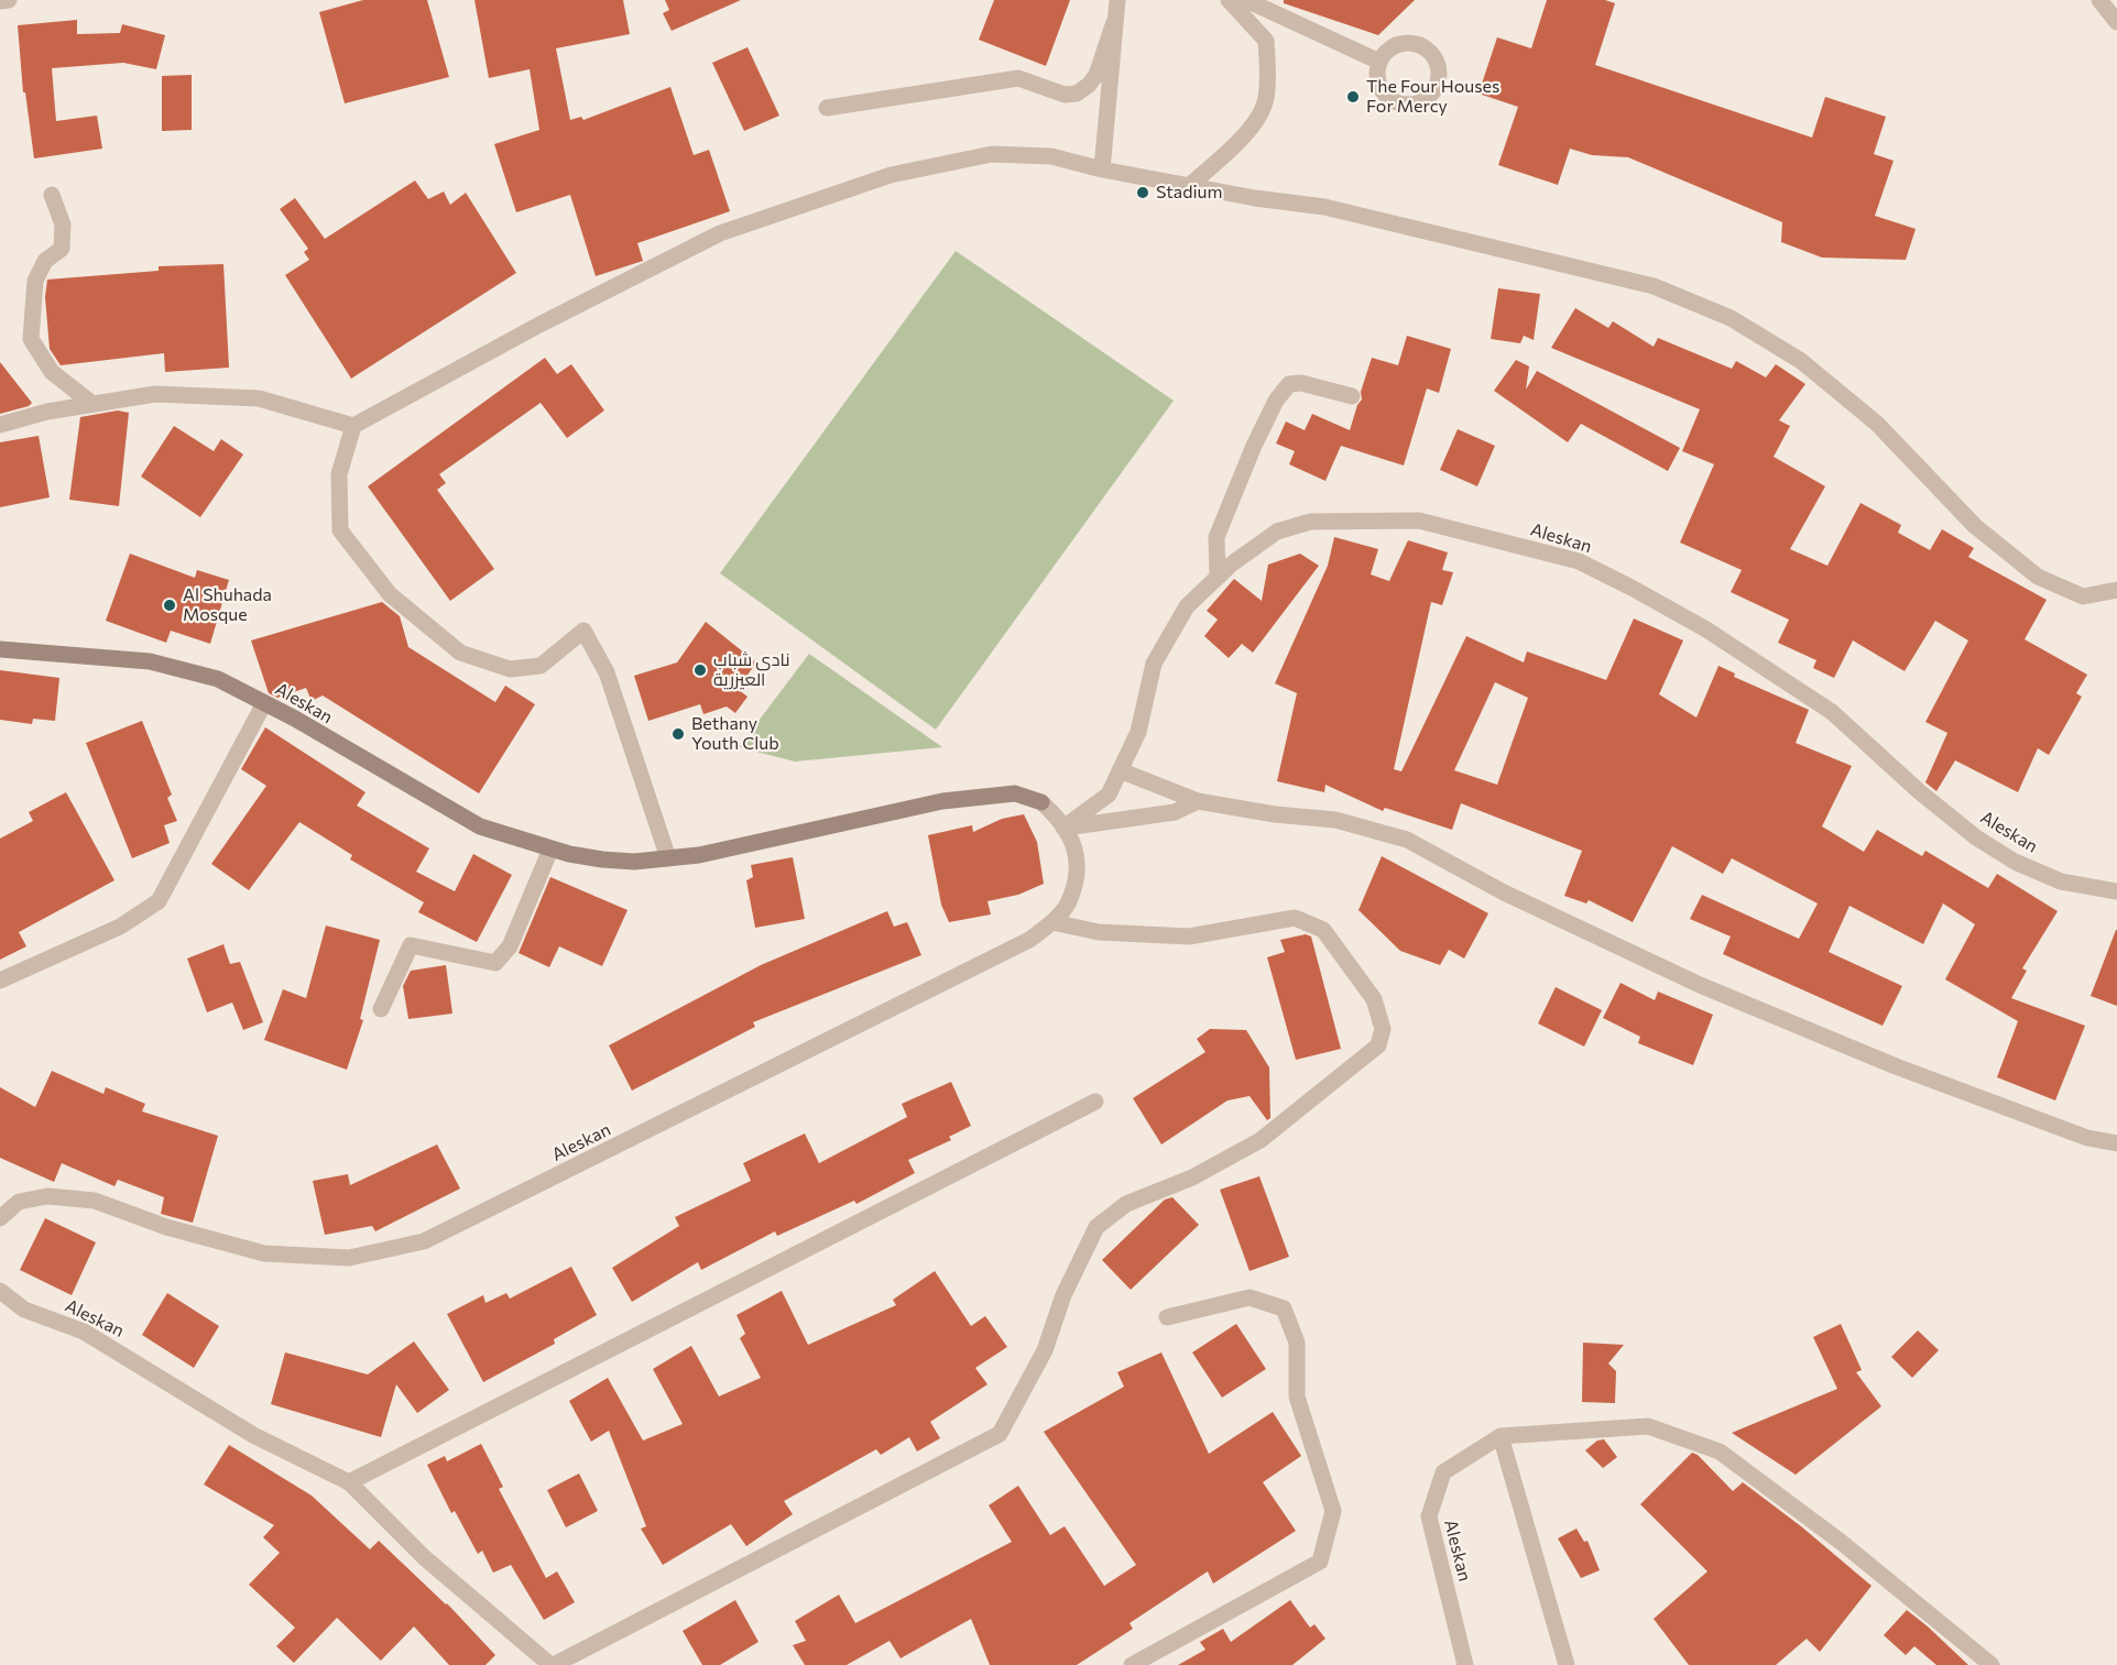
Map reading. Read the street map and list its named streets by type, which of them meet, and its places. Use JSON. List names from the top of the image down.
{
  "streets": {
    "street": ["Aleskan"]
  },
  "places": [
    "The Four Houses For Mercy",
    "Stadium",
    "Al Shuhada Mosque",
    "نادي شباب العيزرية",
    "Bethany Youth Club"
  ]
}
